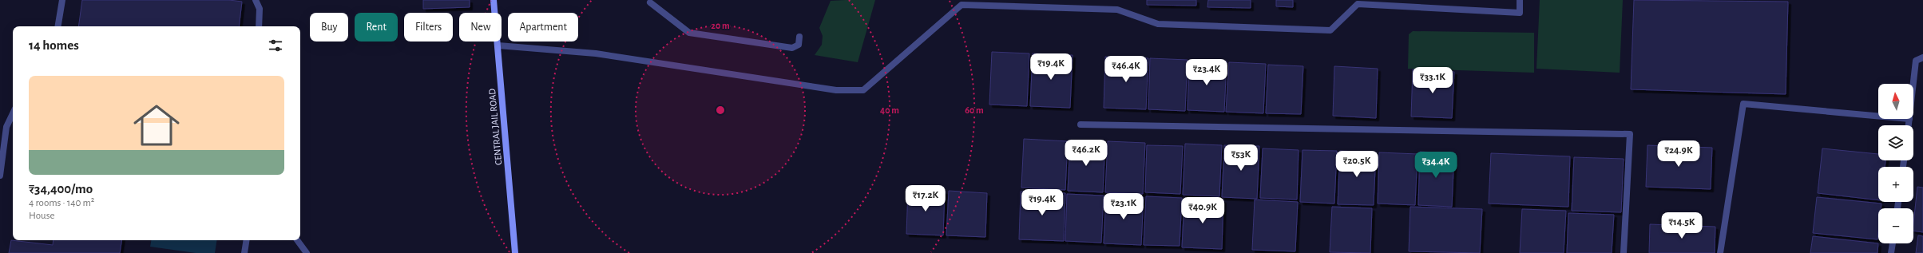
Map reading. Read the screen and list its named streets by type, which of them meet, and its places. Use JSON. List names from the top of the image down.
{
  "streets": {
    "main road": ["CENTRAL JAIL ROAD"]
  },
  "north": "top",
  "page": {
    "chip": [
      "Buy",
      "Rent",
      "Filters",
      "New",
      "Apartment"
    ],
    "heading": "14 homes",
    "price": [
      "₹19.4K",
      "₹46.4K",
      "₹23.4K",
      "₹33.1K",
      "₹46.2K",
      "₹24.9K",
      "₹53K",
      "₹20.5K",
      "₹34.4K",
      "₹17.2K",
      "₹19.4K",
      "₹23.1K",
      "₹40.9K",
      "₹14.5K"
    ],
    "list": [
      {
        "name": "₹34,400/mo",
        "note": "4 rooms · 140 m² · House"
      }
    ],
    "map_buttons": ["+", "−"]
  },
  "rings": ["20 m", "40 m", "60 m"]
}
